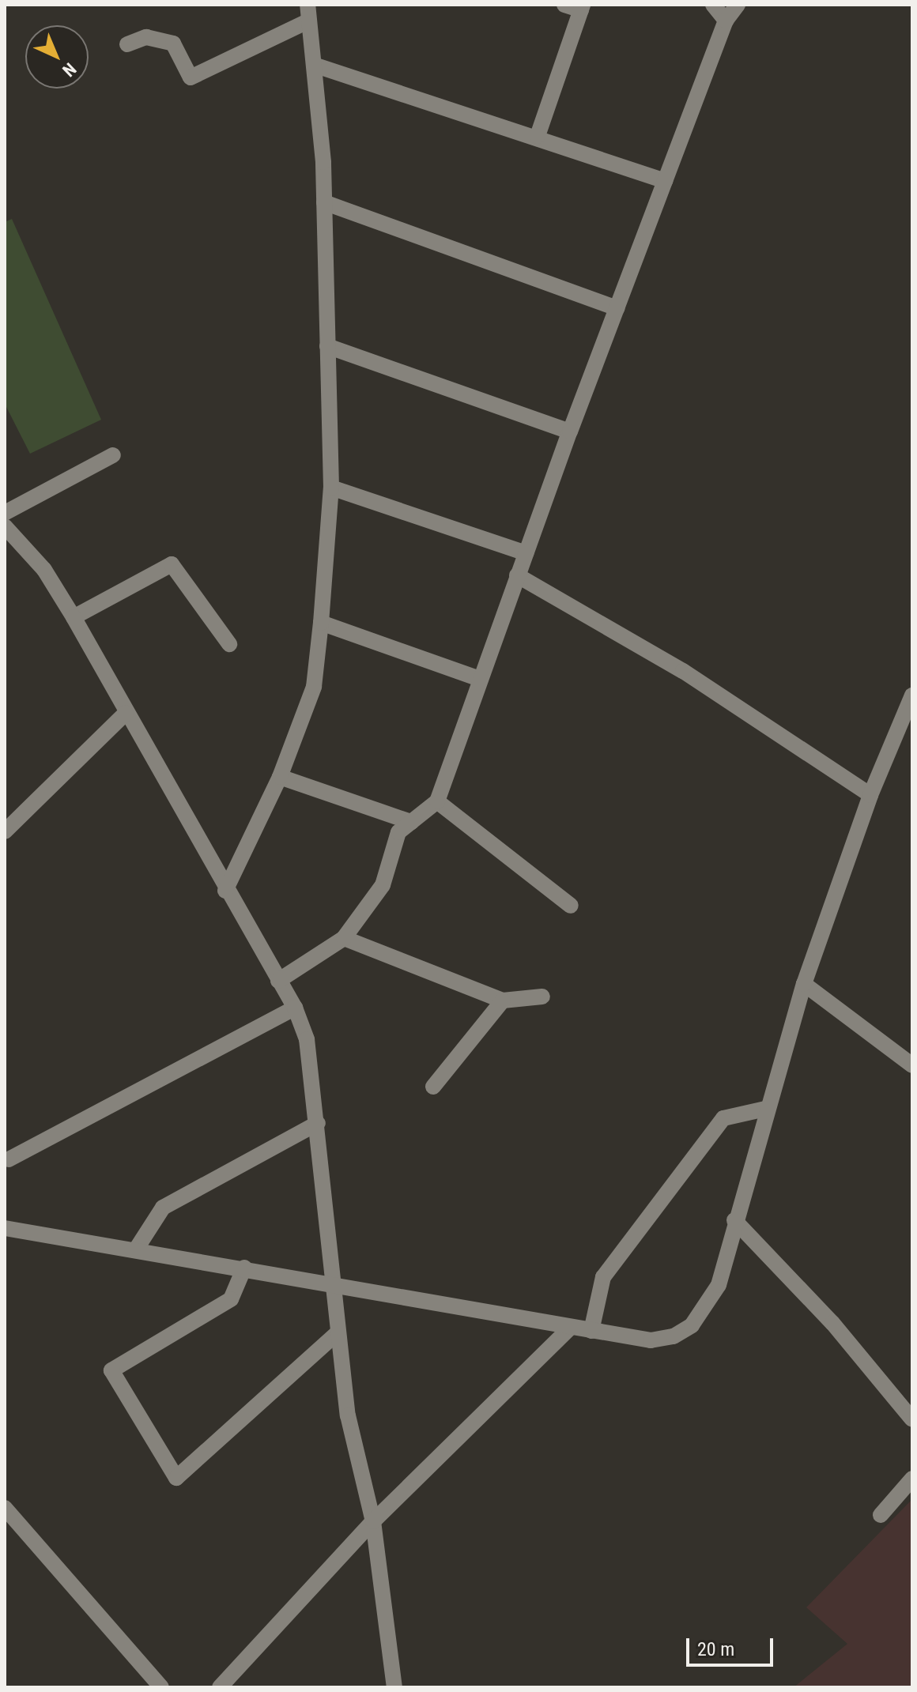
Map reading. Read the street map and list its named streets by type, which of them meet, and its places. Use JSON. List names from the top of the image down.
{
  "scale_bar": "20 m",
  "north": "bottom right"
}
